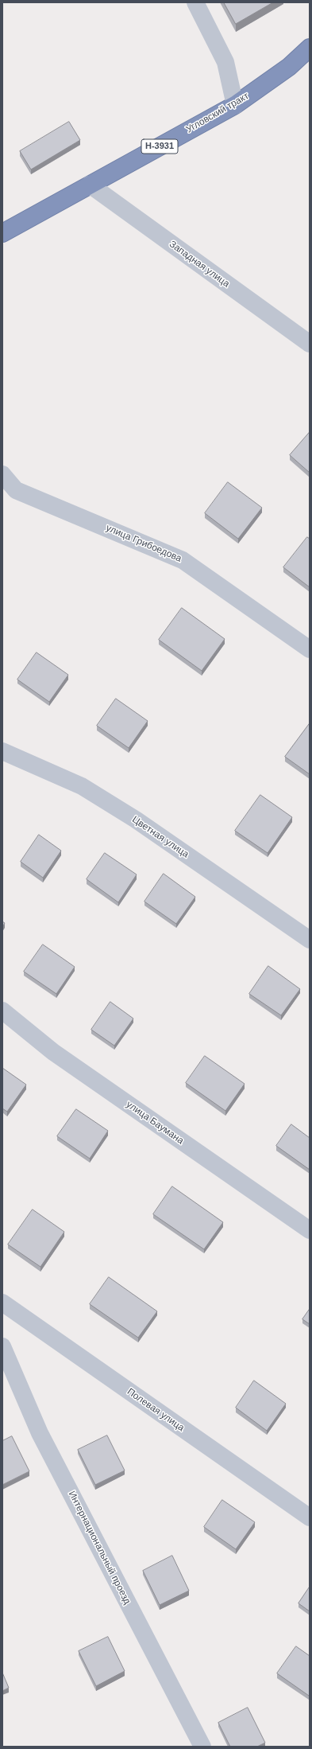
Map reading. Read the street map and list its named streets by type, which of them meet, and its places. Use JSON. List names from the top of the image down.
{
  "streets": {
    "highway": ["Угловский тракт", "Н-3931"],
    "street": [
      "Западная улица",
      "улица Грибоедова",
      "Цветная улица",
      "улица Баумана",
      "Полевая улица",
      "Интернациональный проезд"
    ]
  },
  "crossings": [
    ["Угловский тракт", "Западная улица"]
  ]
}
